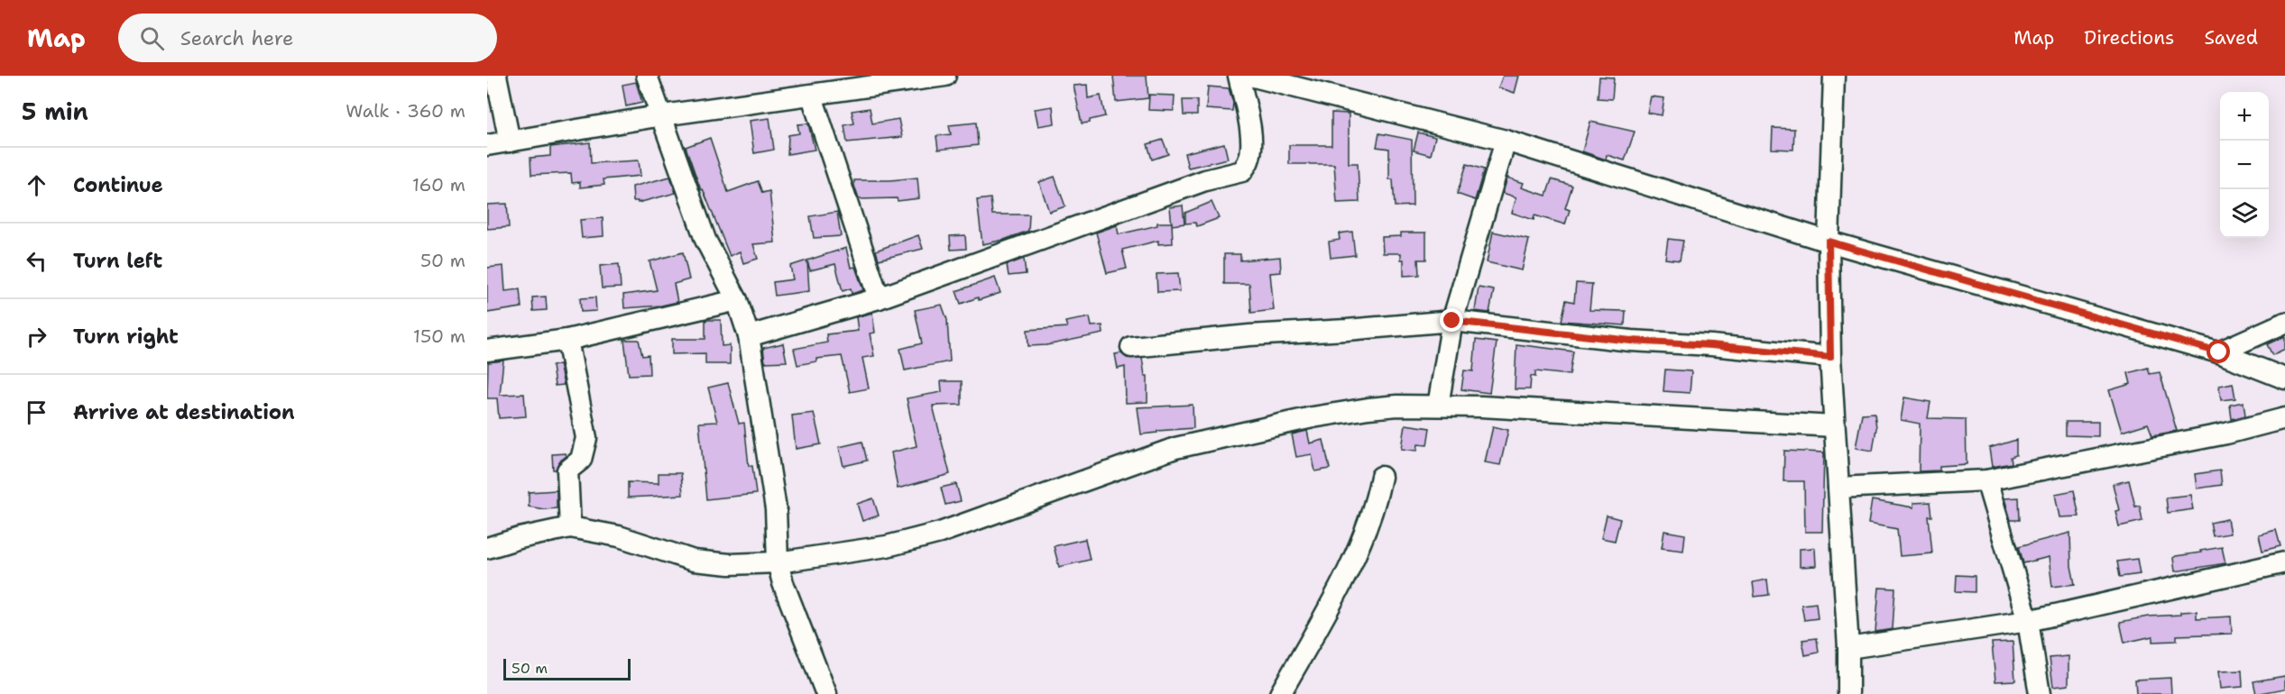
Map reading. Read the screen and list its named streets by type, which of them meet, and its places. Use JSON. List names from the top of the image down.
{
  "scale_bar": "50 m",
  "page": {
    "header": "Map",
    "search": "Search here",
    "nav": ["Map", "Directions", "Saved"],
    "heading": ["5 min", "Walk · 360 m"],
    "map_buttons": ["+", "−"],
    "list": [
      ["Continue", "160 m"],
      ["Turn left", "50 m"],
      ["Turn right", "150 m"],
      "Arrive at destination"
    ],
    "scale": "50 m"
  }
}
